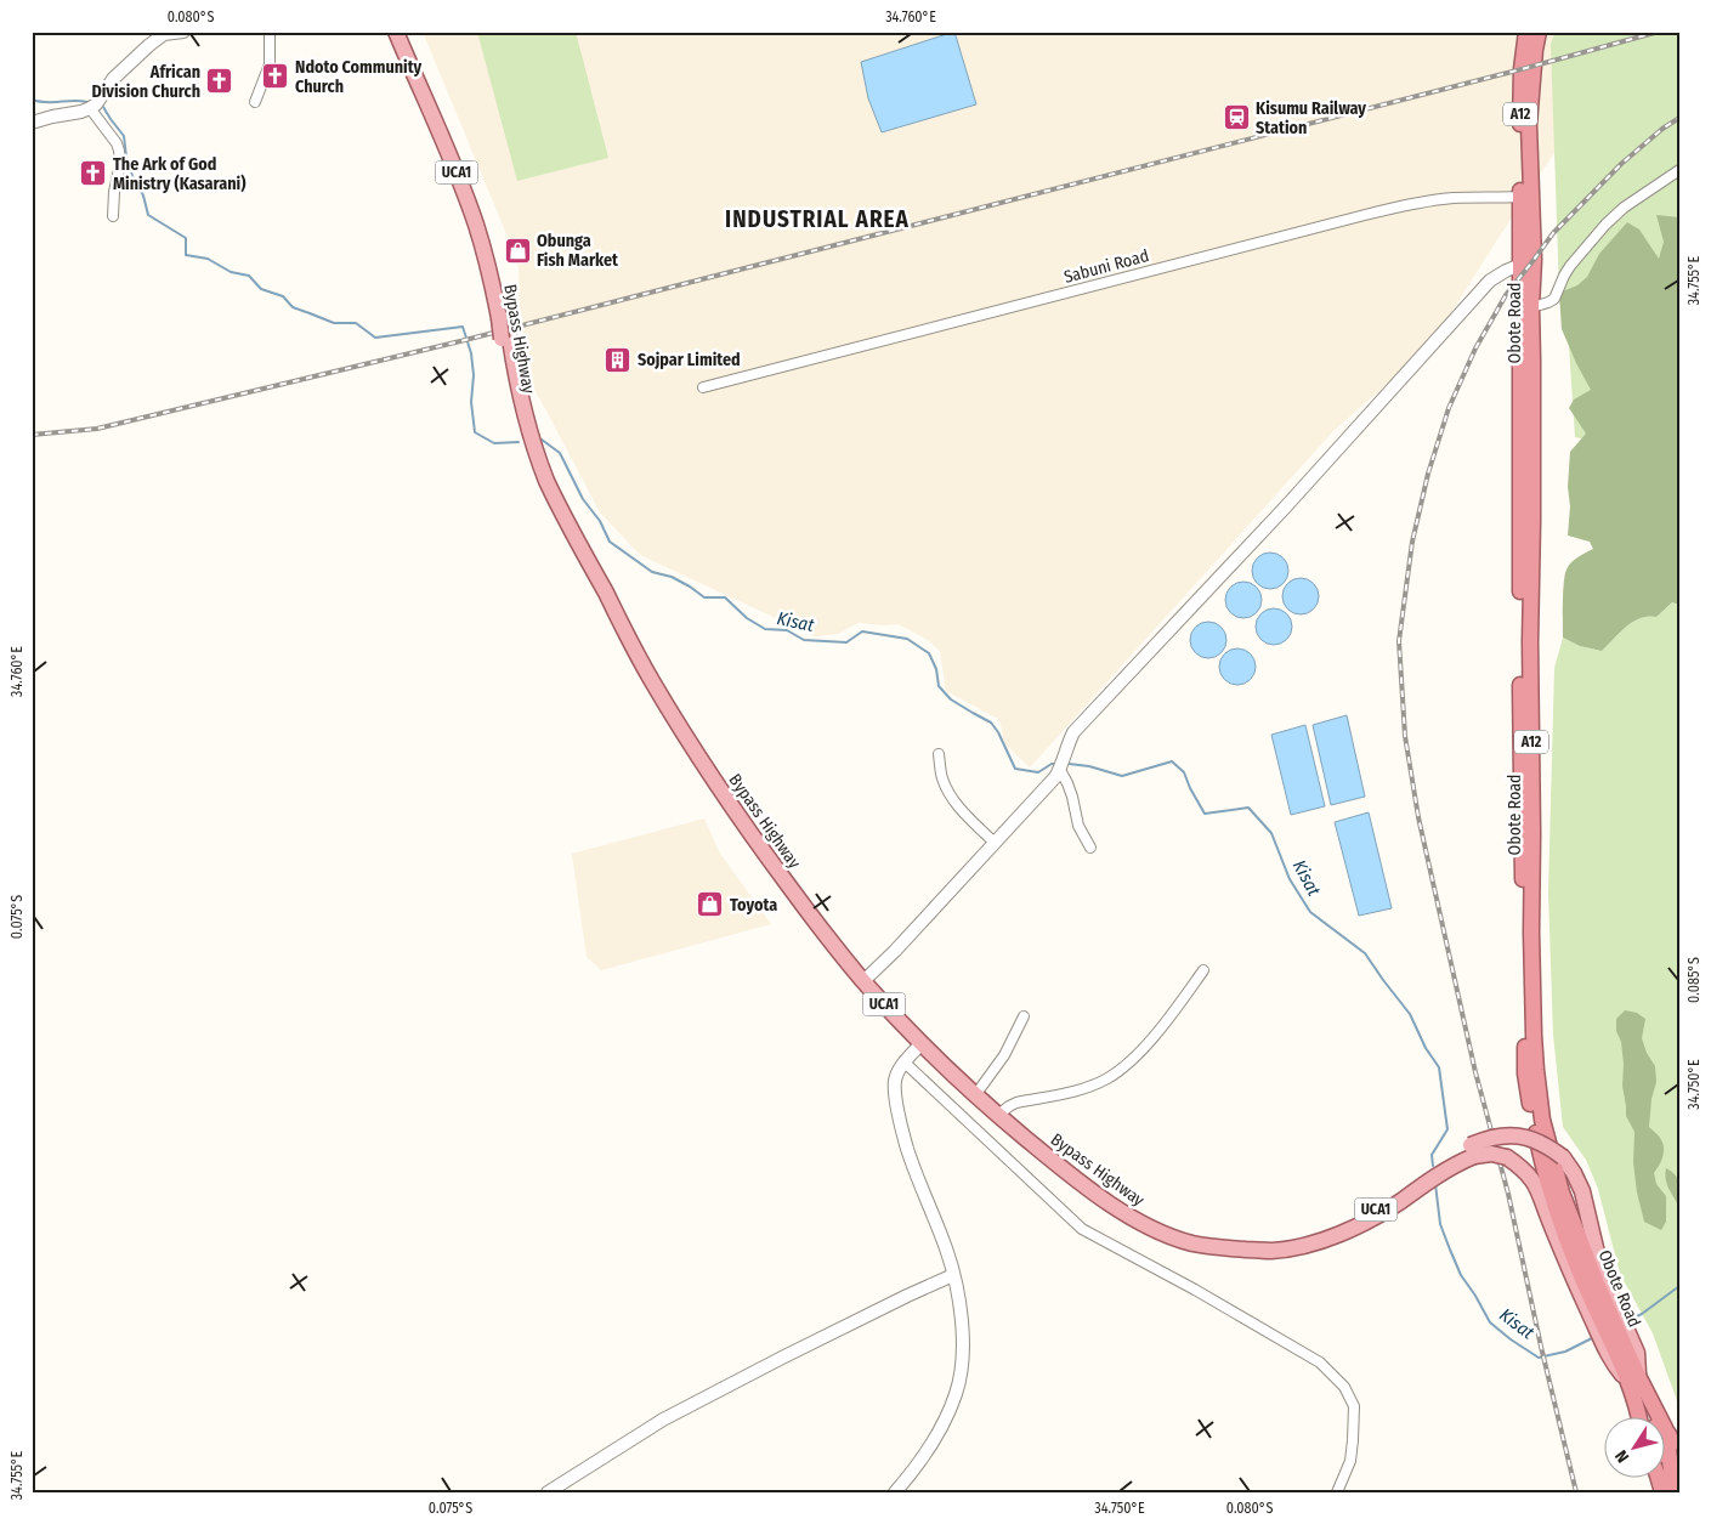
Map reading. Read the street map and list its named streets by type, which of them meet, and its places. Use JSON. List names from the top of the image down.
{
  "streets": {
    "highway": ["A12", "Obote Road"],
    "main road": ["UCA1", "Bypass Highway"],
    "street": ["Sabuni Road"]
  },
  "crossings": [
    ["A12", "Sabuni Road"],
    ["A12", "Obote Road"],
    ["UCA1", "Obote Road"],
    ["UCA1", "Bypass Highway"],
    ["Sabuni Road", "Obote Road"]
  ],
  "districts": ["INDUSTRIAL AREA"],
  "water": ["Kisat"],
  "places": {
    "church": ["Ndoto Community Church", "African Division Church", "The Ark of God Ministry (Kasarani)"],
    "station": ["Kisumu Railway Station"],
    "shop": ["Obunga Fish Market", "Toyota"],
    "building": ["Sojpar Limited"]
  },
  "north": "bottom left",
  "coordinates": [
    "0.080°S",
    "34.760°E",
    "34.755°E",
    "0.075°S",
    "0.085°S",
    "34.750°E"
  ]
}
